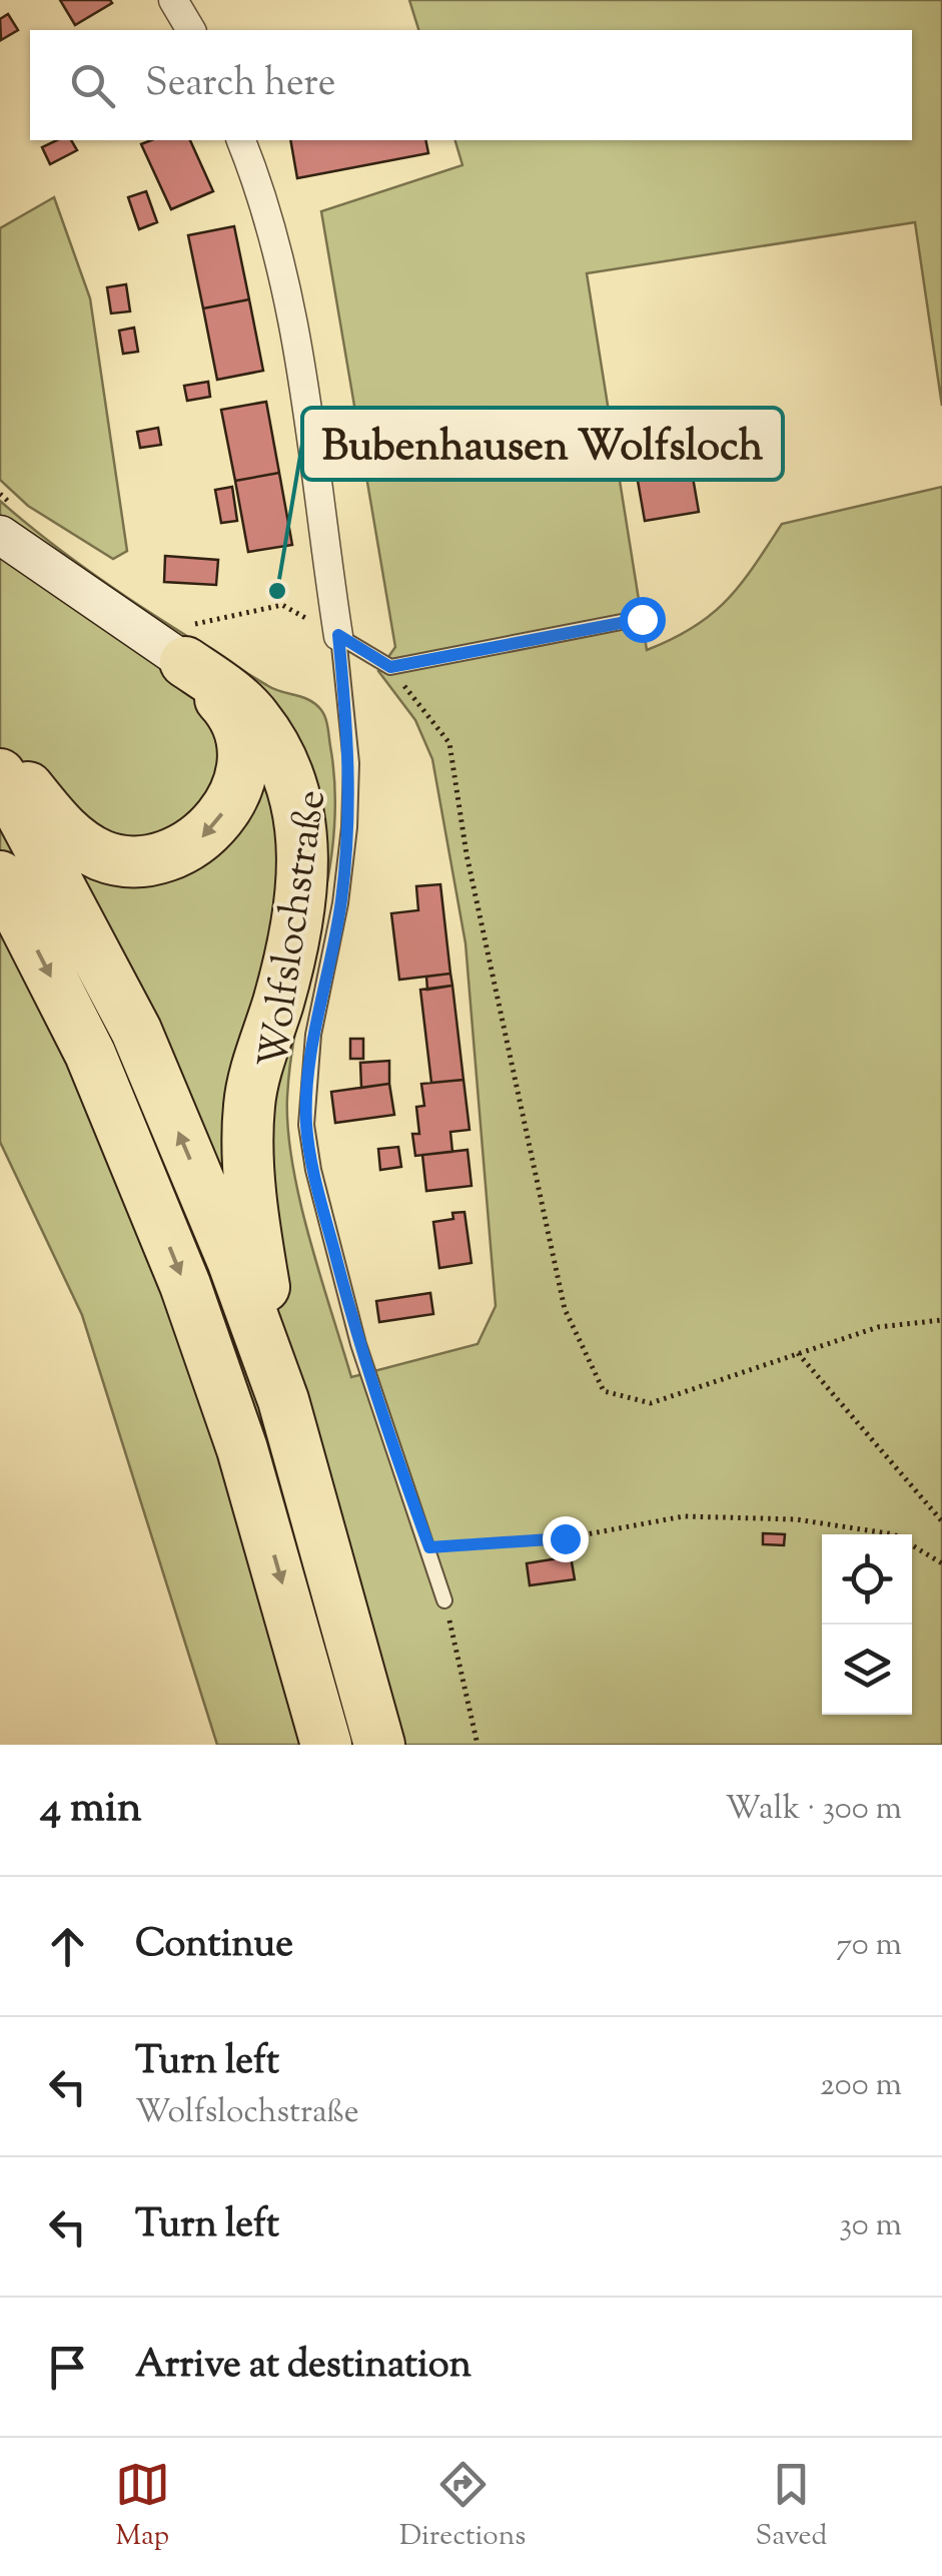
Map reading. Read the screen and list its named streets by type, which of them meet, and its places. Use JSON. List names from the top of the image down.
{
  "streets": {
    "street": ["Wolfslochstraße"]
  },
  "places": ["Bubenhausen Wolfsloch"],
  "page": {
    "search": "Search here",
    "heading": ["4 min", "Walk · 300 m"],
    "list": [
      ["Continue", "70 m"],
      ["Turn left", "Wolfslochstraße", "200 m"],
      ["Turn left", "30 m"],
      "Arrive at destination"
    ],
    "nav": ["Map", "Directions", "Saved"]
  }
}
